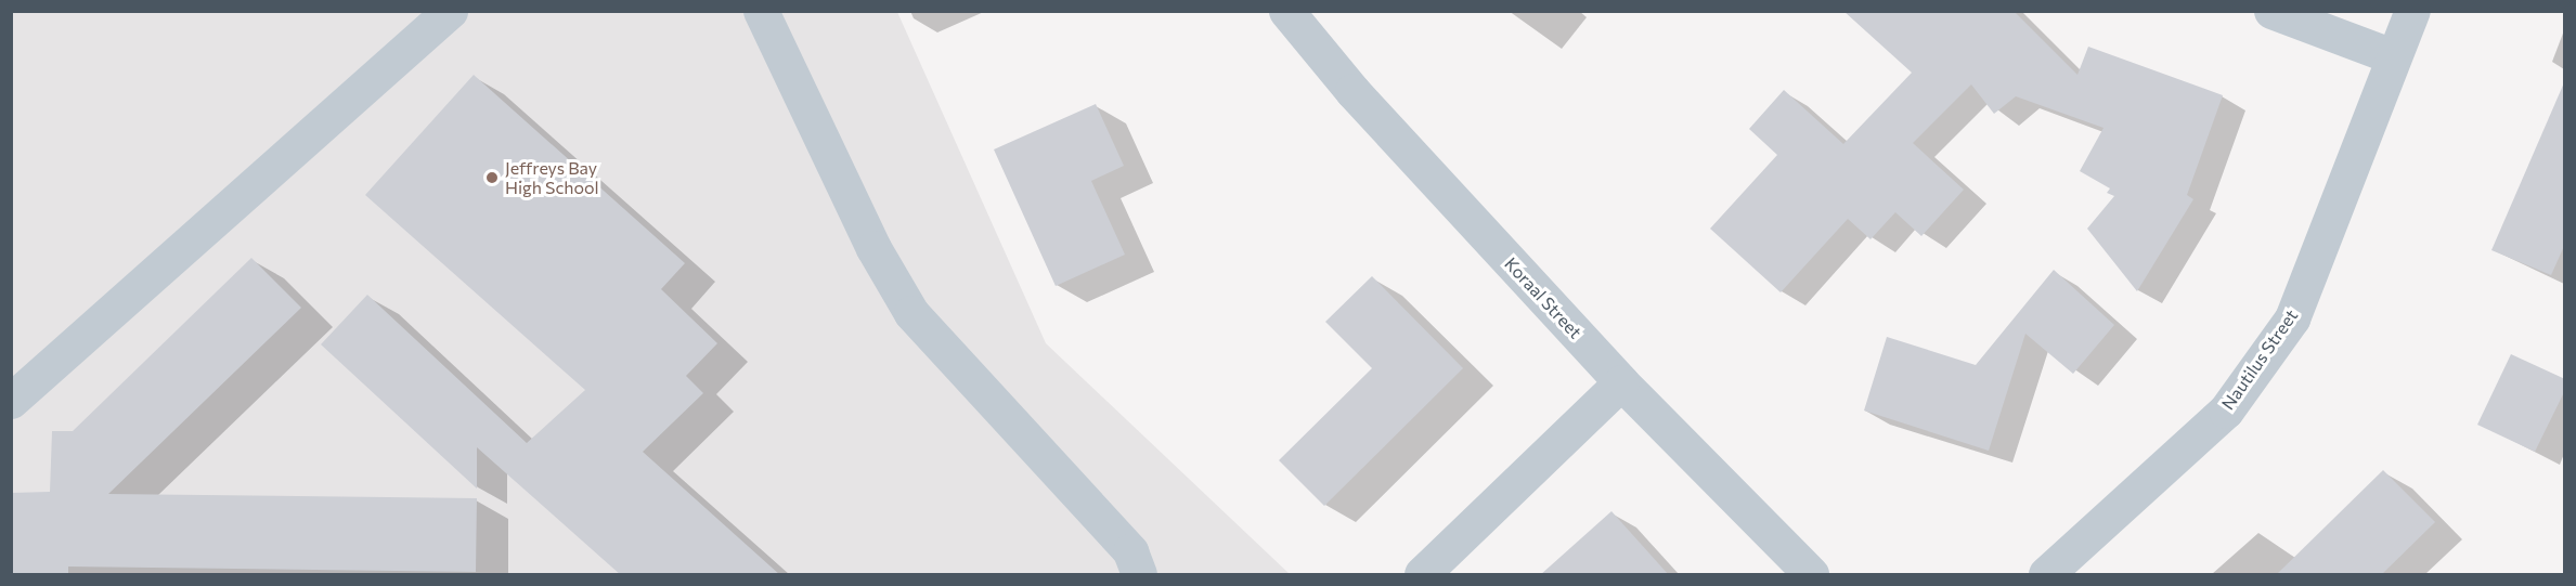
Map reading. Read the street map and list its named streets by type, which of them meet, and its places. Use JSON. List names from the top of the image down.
{
  "streets": {
    "street": ["Koraal Street", "Nautilus Street"]
  },
  "places": ["Jeffreys Bay High School"]
}
